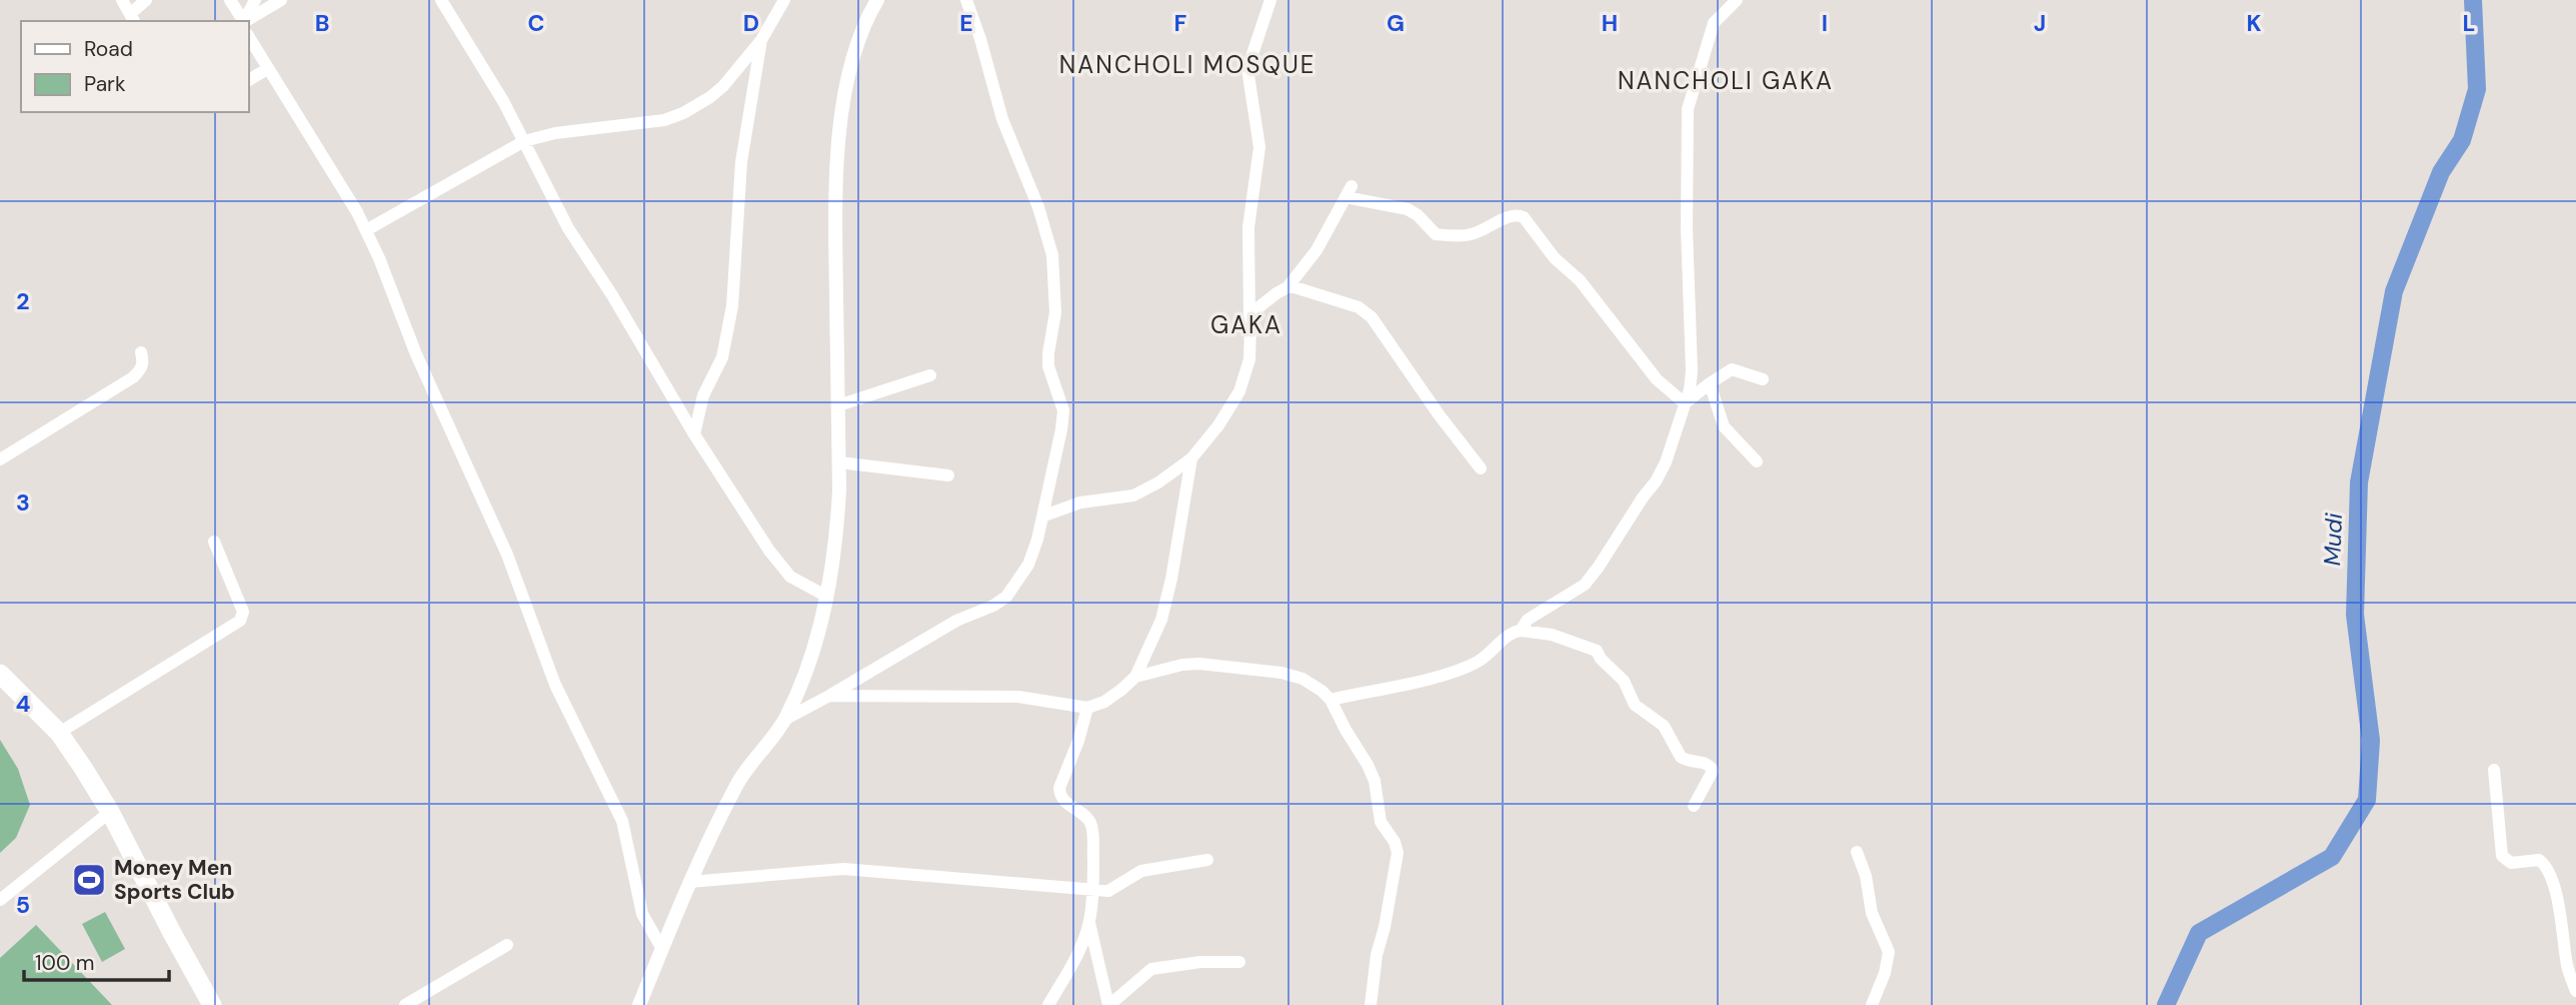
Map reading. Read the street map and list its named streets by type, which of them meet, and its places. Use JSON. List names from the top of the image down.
{
  "districts": ["NANCHOLI MOSQUE", "NANCHOLI GAKA", "GAKA"],
  "water": ["Mudi"],
  "places": {
    "sports": ["Money Men Sports Club"]
  },
  "legend": ["Road", "Park"],
  "scale_bar": "100 m",
  "grid": {
    "columns": [
      "B",
      "C",
      "D",
      "E",
      "F",
      "G",
      "H",
      "I",
      "J",
      "K",
      "L"
    ],
    "rows": [
      "2",
      "3",
      "4",
      "5"
    ]
  }
}
